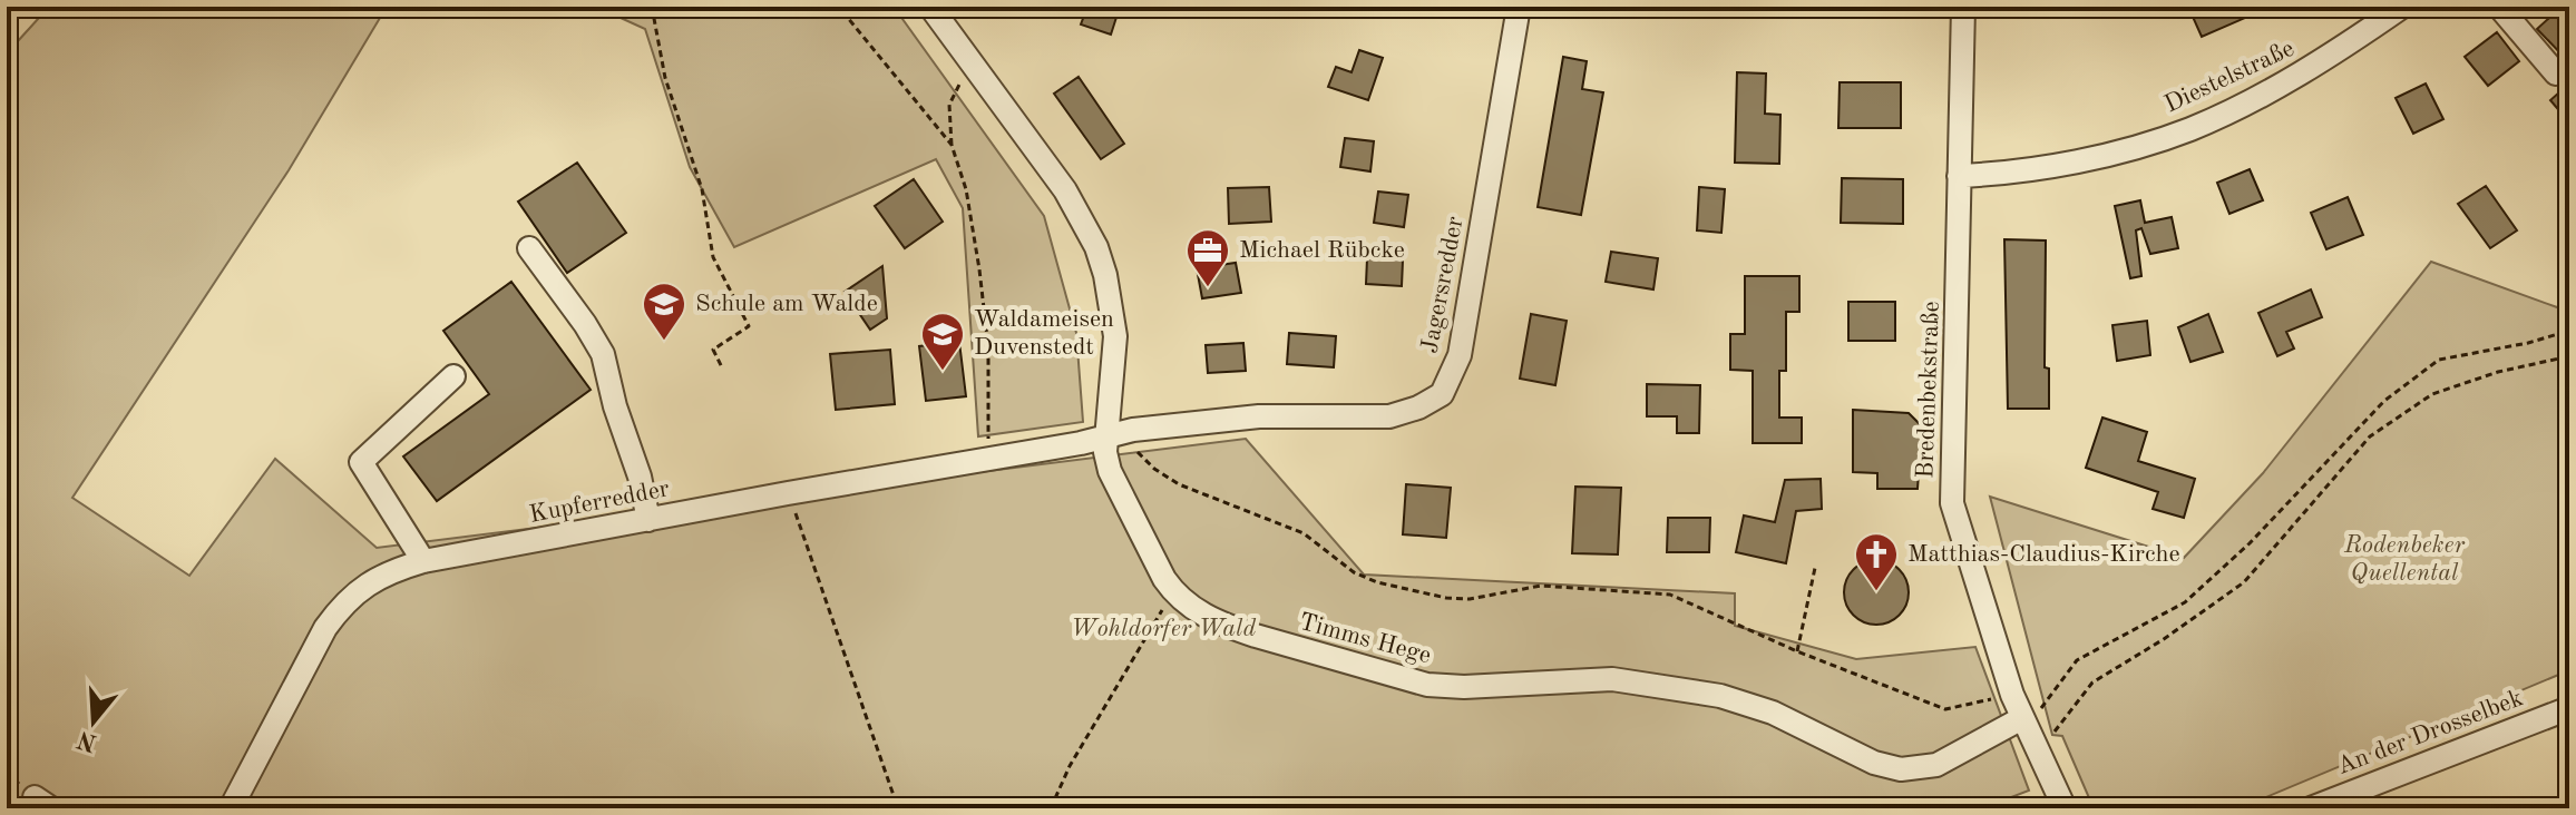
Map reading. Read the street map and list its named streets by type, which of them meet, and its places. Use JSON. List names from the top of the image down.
{
  "streets": {
    "street": [
      "Diestelstraße",
      "Jagersredder",
      "Bredenbekstraße",
      "Kupferredder",
      "Timms Hege",
      "An der Drosselbek"
    ]
  },
  "crossings": [
    ["Diestelstraße", "Bredenbekstraße"],
    ["Jagersredder", "Kupferredder"],
    ["Jagersredder", "Timms Hege"],
    ["Bredenbekstraße", "Timms Hege"],
    ["Kupferredder", "Timms Hege"]
  ],
  "parks": ["Rodenbeker Quellental", "Wohldorfer Wald"],
  "places": {
    "office": ["Michael Rübcke"],
    "school or university": ["Schule am Walde", "Waldameisen Duvenstedt"],
    "church": ["Matthias-Claudius-Kirche"]
  },
  "north": "bottom"
}
